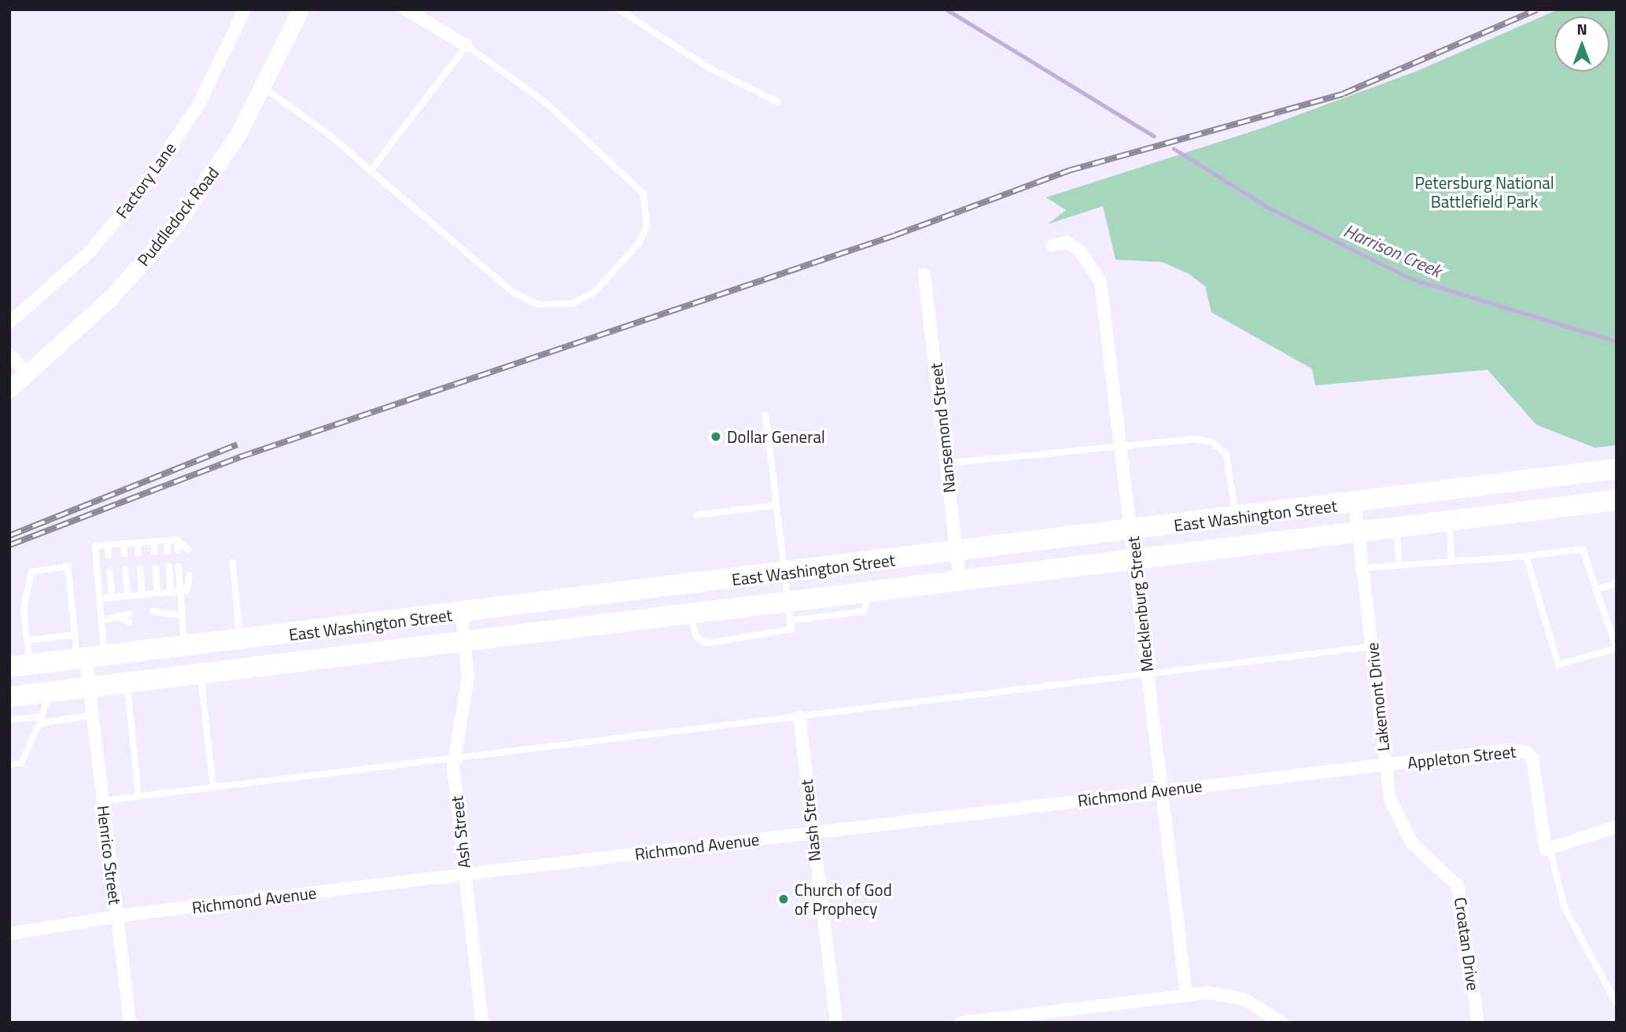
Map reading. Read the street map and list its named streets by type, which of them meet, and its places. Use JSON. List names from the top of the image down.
{
  "streets": {
    "highway": ["East Washington Street"],
    "main road": ["Puddledock Road"],
    "street": [
      "Factory Lane",
      "Nansemond Street",
      "Mecklenburg Street",
      "Lakemont Drive",
      "Appleton Street",
      "Richmond Avenue",
      "Nash Street",
      "Ash Street",
      "Henrico Street",
      "Croatan Drive"
    ]
  },
  "crossings": [
    ["Nansemond Street", "East Washington Street"],
    ["East Washington Street", "Mecklenburg Street"],
    ["East Washington Street", "Lakemont Drive"],
    ["East Washington Street", "Ash Street"],
    ["East Washington Street", "Henrico Street"],
    ["Mecklenburg Street", "Richmond Avenue"],
    ["Lakemont Drive", "Appleton Street"],
    ["Lakemont Drive", "Richmond Avenue"],
    ["Lakemont Drive", "Croatan Drive"],
    ["Appleton Street", "Richmond Avenue"],
    ["Richmond Avenue", "Nash Street"],
    ["Richmond Avenue", "Ash Street"],
    ["Richmond Avenue", "Henrico Street"]
  ],
  "water": ["Harrison Creek"],
  "parks": ["Petersburg National Battlefield Park"],
  "places": ["Dollar General", "Church of God of Prophecy"],
  "north": "top"
}
